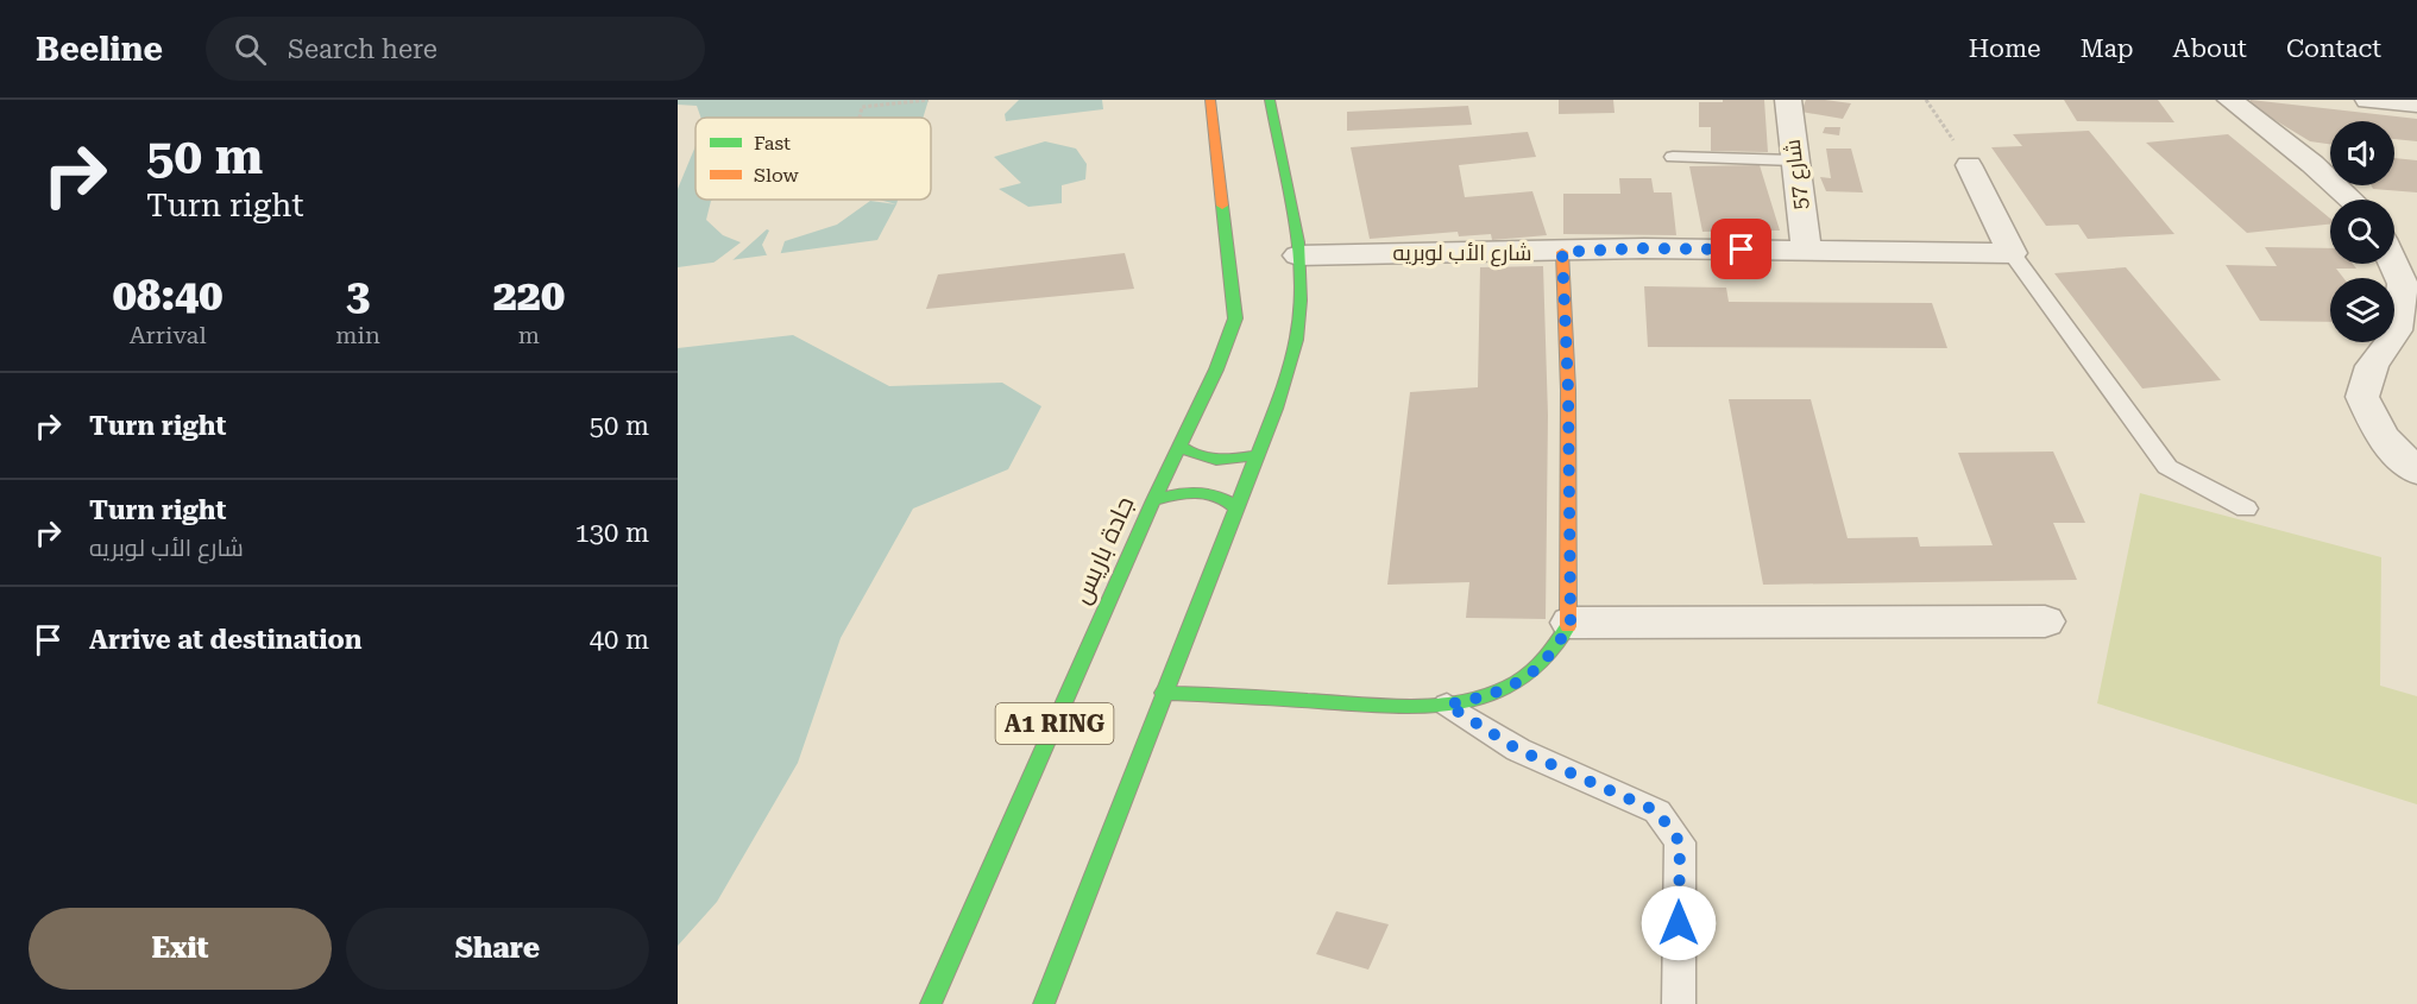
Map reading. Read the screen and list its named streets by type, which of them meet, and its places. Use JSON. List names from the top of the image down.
{
  "streets": {
    "main road": ["جادة باريس", "A1 RING"],
    "street": ["شارع 57", "شارع الأب لوبريه"]
  },
  "crossings": [
    ["شارع 57", "شارع الأب لوبريه"],
    ["شارع الأب لوبريه", "A1 RING"]
  ],
  "legend": ["Fast", "Slow"],
  "page": {
    "header": "Beeline",
    "search": "Search here",
    "nav": [
      "Home",
      "Map",
      "About",
      "Contact"
    ],
    "turn": ["50 m", "Turn right"],
    "eta": [
      "08:40",
      "Arrival",
      "3",
      "min",
      "220",
      "m"
    ],
    "list": [
      {
        "name": "Turn right",
        "value": "50 m"
      },
      {
        "name": "Turn right",
        "note": "شارع الأب لوبريه",
        "value": "130 m"
      },
      {
        "name": "Arrive at destination",
        "value": "40 m"
      }
    ],
    "buttons": ["Exit", "Share"]
  }
}
